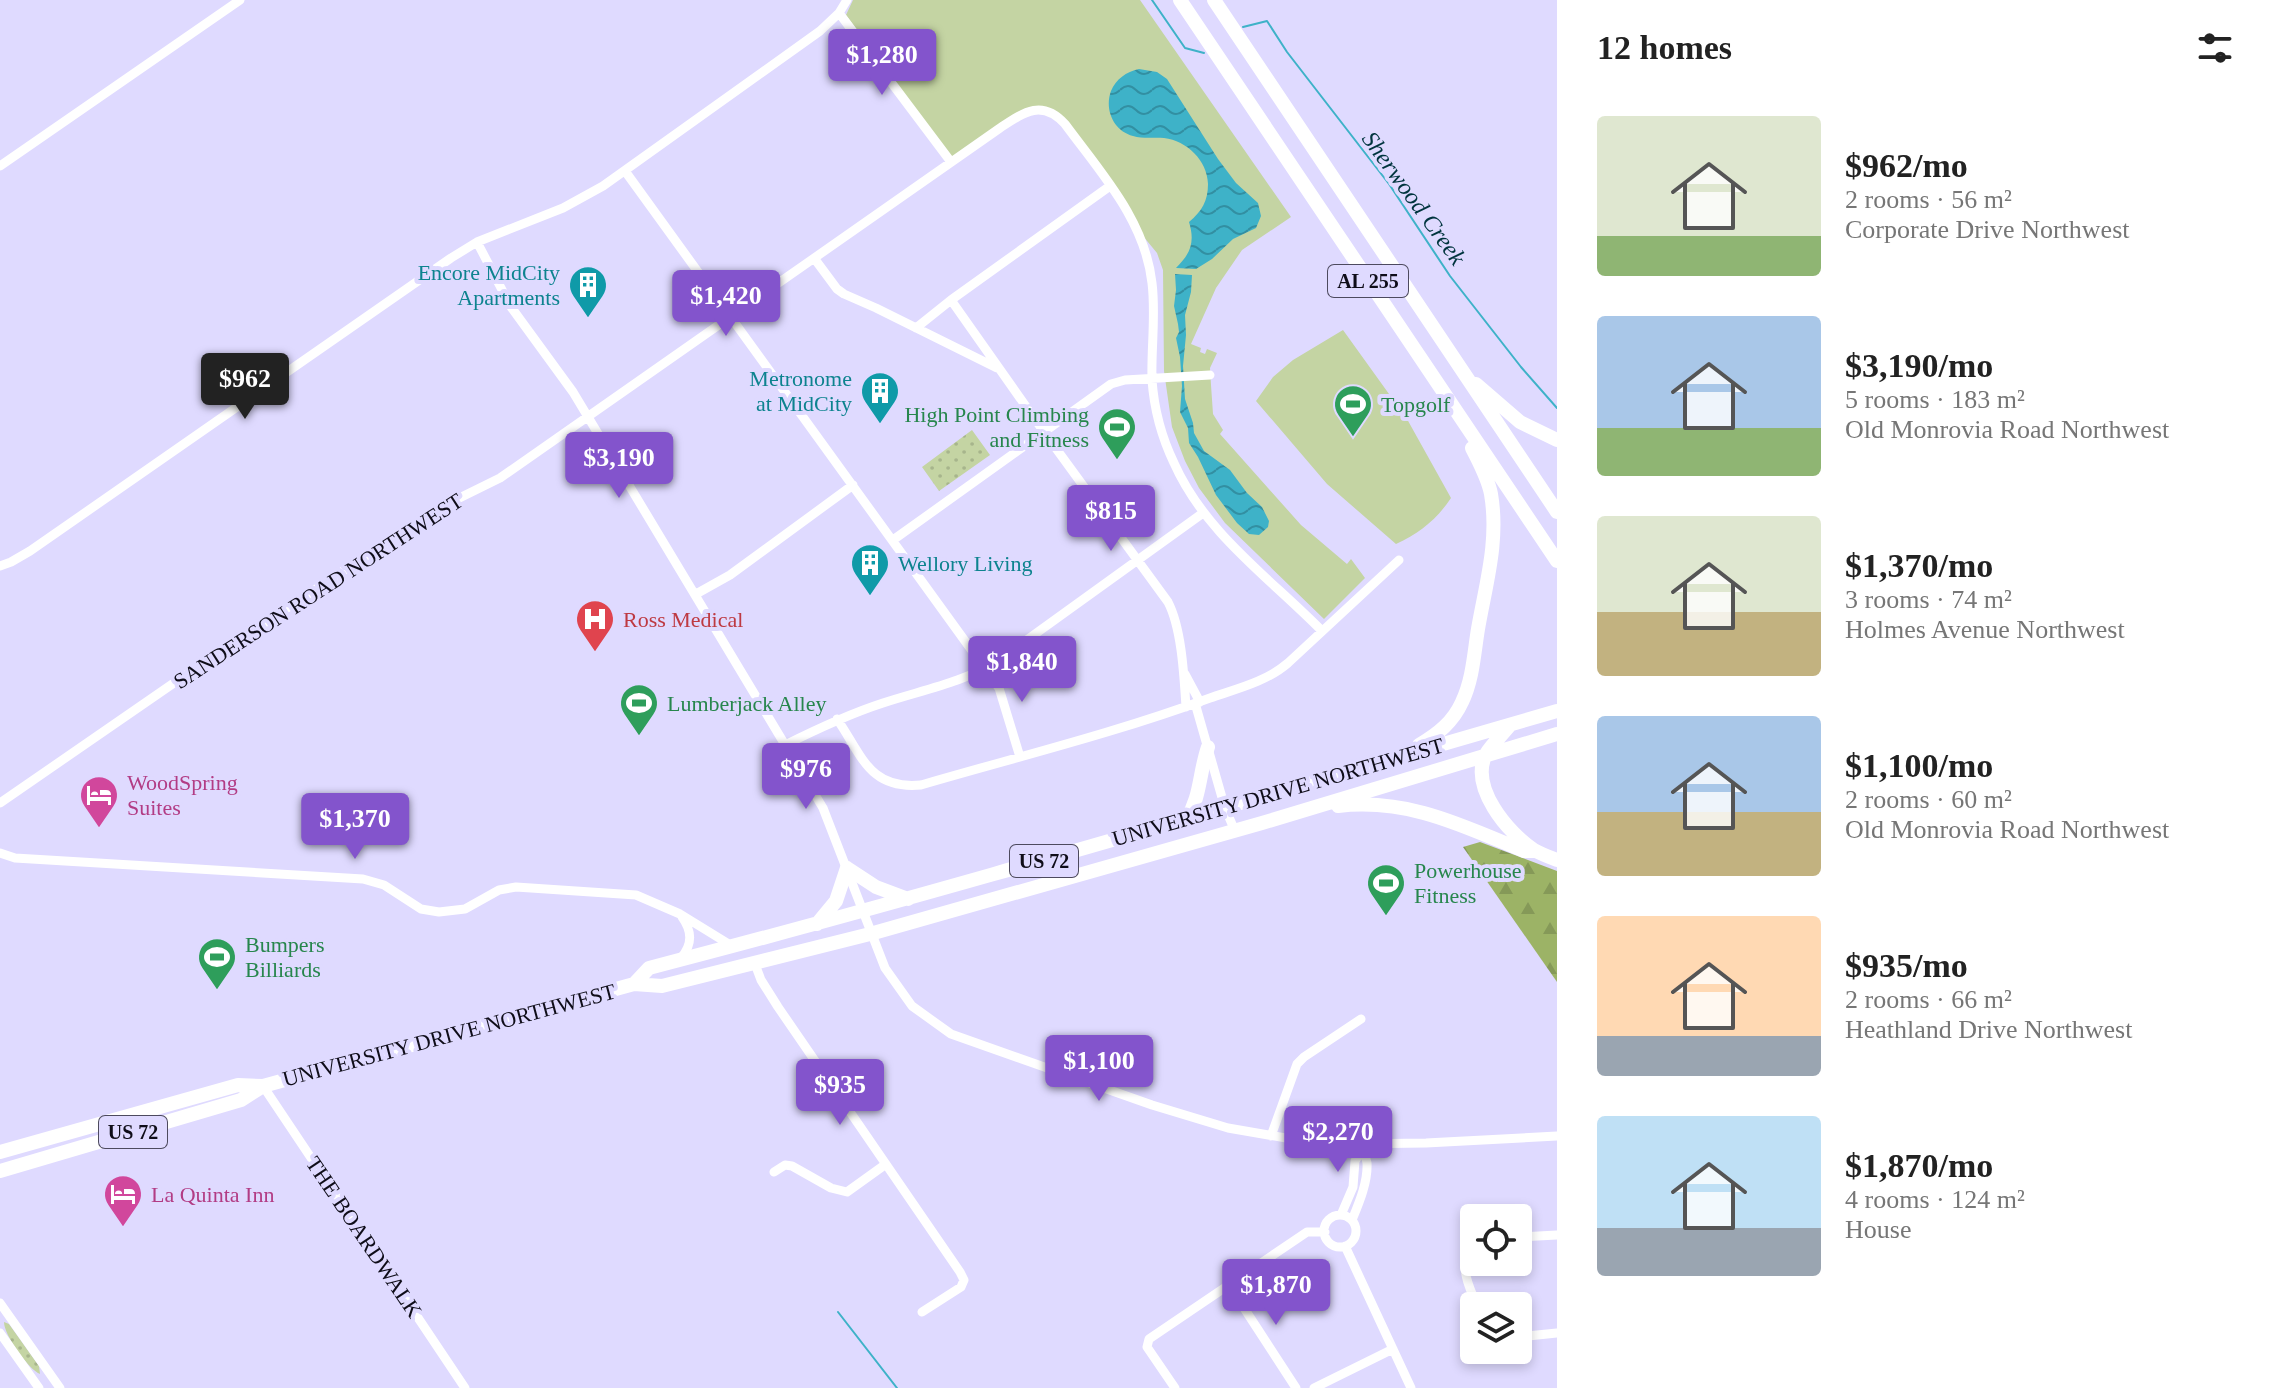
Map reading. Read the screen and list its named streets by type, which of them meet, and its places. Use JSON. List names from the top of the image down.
{
  "streets": {
    "highway": ["AL 255", "UNIVERSITY DRIVE NORTHWEST", "US 72"],
    "street": ["SANDERSON ROAD NORTHWEST", "THE BOARDWALK"]
  },
  "crossings": [
    ["UNIVERSITY DRIVE NORTHWEST", "THE BOARDWALK"]
  ],
  "water": ["Sherwood Creek"],
  "places": {
    "building": ["Encore MidCity Apartments", "Metronome at MidCity", "Wellory Living"],
    "sports": [
      "Topgolf",
      "High Point Climbing and Fitness",
      "Lumberjack Alley",
      "Powerhouse Fitness",
      "Bumpers Billiards"
    ],
    "hospital": ["Ross Medical"],
    "hotel": ["WoodSpring Suites", "La Quinta Inn"]
  },
  "page": {
    "heading": "12 homes",
    "price": [
      "$1,280",
      "$1,420",
      "$962",
      "$3,190",
      "$815",
      "$1,840",
      "$976",
      "$1,370",
      "$1,100",
      "$935",
      "$2,270",
      "$1,870"
    ],
    "list": [
      {
        "name": "$962/mo",
        "note": "2 rooms · 56 m² · Corporate Drive Northwest"
      },
      {
        "name": "$3,190/mo",
        "note": "5 rooms · 183 m² · Old Monrovia Road Northwest"
      },
      {
        "name": "$1,370/mo",
        "note": "3 rooms · 74 m² · Holmes Avenue Northwest"
      },
      {
        "name": "$1,100/mo",
        "note": "2 rooms · 60 m² · Old Monrovia Road Northwest"
      },
      {
        "name": "$935/mo",
        "note": "2 rooms · 66 m² · Heathland Drive Northwest"
      },
      {
        "name": "$1,870/mo",
        "note": "4 rooms · 124 m² · House"
      }
    ]
  }
}
